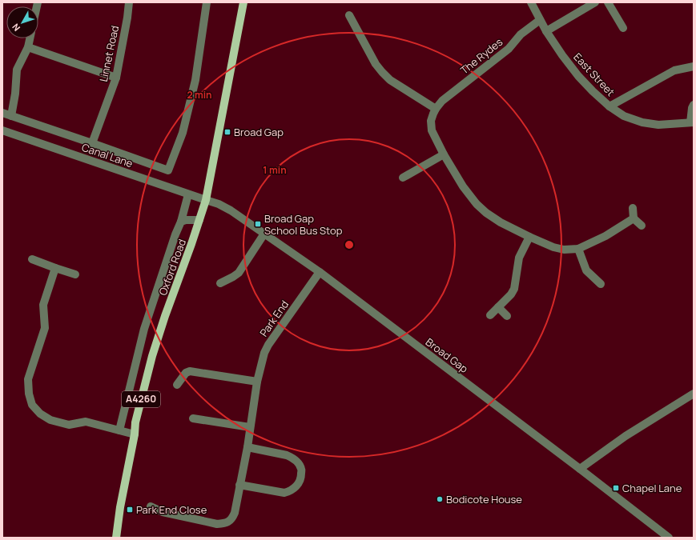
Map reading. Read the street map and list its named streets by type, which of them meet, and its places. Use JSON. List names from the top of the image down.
{
  "streets": {
    "main road": ["Oxford Road", "A4260"],
    "street": [
      "Linnet Road",
      "The Rydes",
      "East Street",
      "Canal Lane",
      "Park End",
      "Broad Gap"
    ]
  },
  "crossings": [
    ["The Rydes", "East Street"],
    ["Canal Lane", "Oxford Road"],
    ["Canal Lane", "Broad Gap"],
    ["Oxford Road", "Broad Gap"],
    ["Park End", "Broad Gap"]
  ],
  "places": {
    "transit": [
      "Broad Gap",
      "Broad Gap School Bus Stop",
      "Chapel Lane",
      "Park End Close"
    ],
    "other": ["Bodicote House"]
  },
  "north": "bottom left",
  "rings": ["2 min", "1 min"]
}
